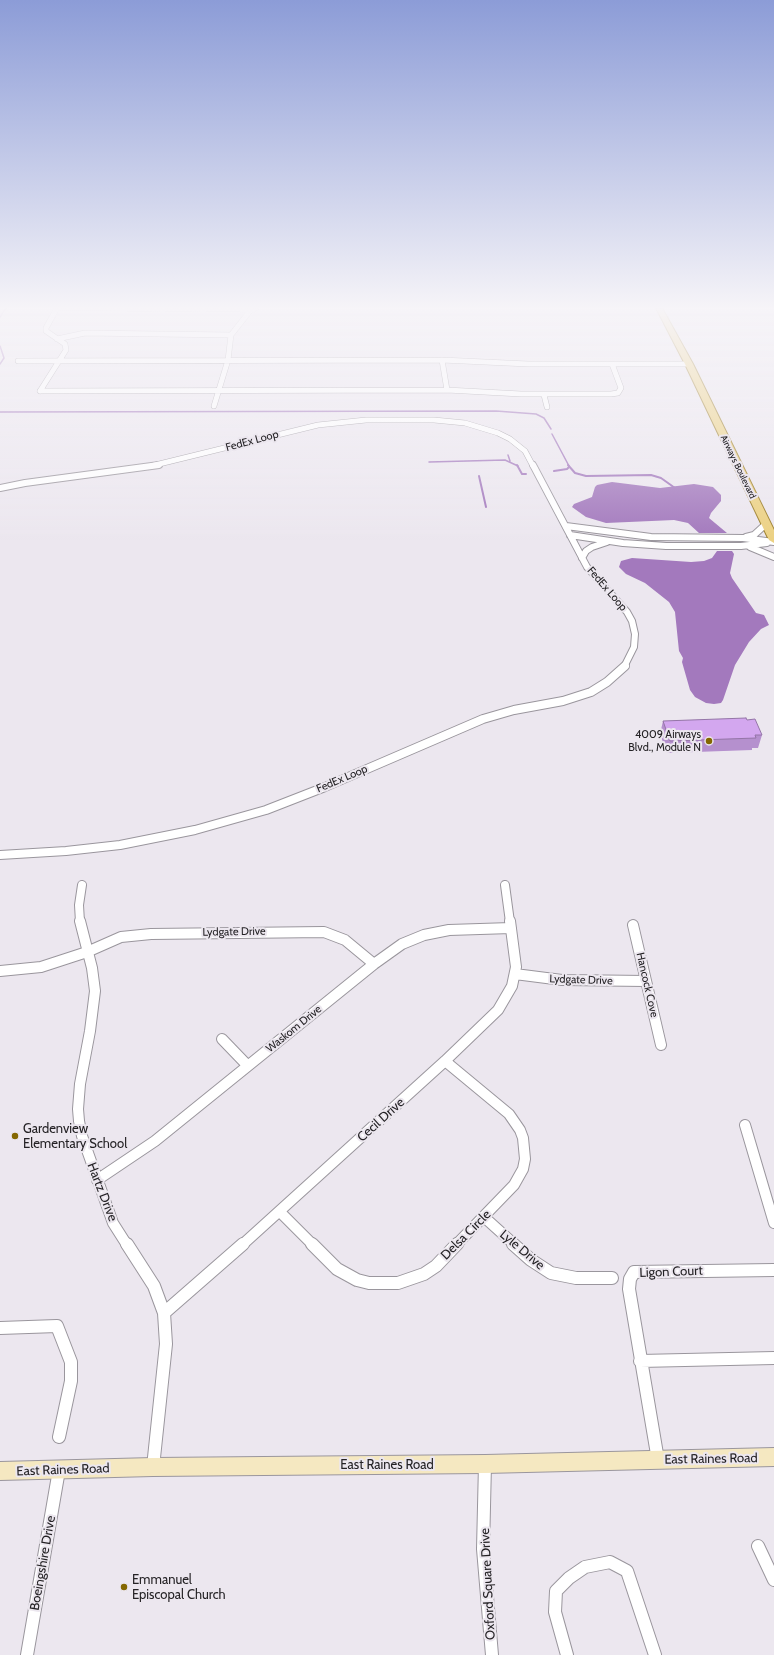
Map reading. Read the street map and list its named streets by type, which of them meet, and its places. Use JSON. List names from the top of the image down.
{
  "streets": {
    "main road": ["Airways Boulevard", "East Raines Road"],
    "street": [
      "FedEx Loop",
      "Lydgate Drive",
      "Hancock Cove",
      "Waskom Drive",
      "Cecil Drive",
      "Hartz Drive",
      "Delsa Circle",
      "Lyle Drive",
      "Ligon Court",
      "Boeingshire Drive",
      "Oxford Square Drive"
    ]
  },
  "crossings": [
    ["Lydgate Drive", "Hancock Cove"],
    ["Lydgate Drive", "Waskom Drive"],
    ["Lydgate Drive", "Cecil Drive"],
    ["Lydgate Drive", "Hartz Drive"],
    ["Waskom Drive", "Cecil Drive"],
    ["Waskom Drive", "Hartz Drive"],
    ["Cecil Drive", "Hartz Drive"],
    ["Cecil Drive", "Delsa Circle"],
    ["Hartz Drive", "East Raines Road"],
    ["Delsa Circle", "Lyle Drive"],
    ["Ligon Court", "East Raines Road"],
    ["East Raines Road", "Boeingshire Drive"],
    ["East Raines Road", "Oxford Square Drive"]
  ],
  "places": ["4009 Airways Blvd., Module N", "Gardenview Elementary School", "Emmanuel Episcopal Church"]
}
